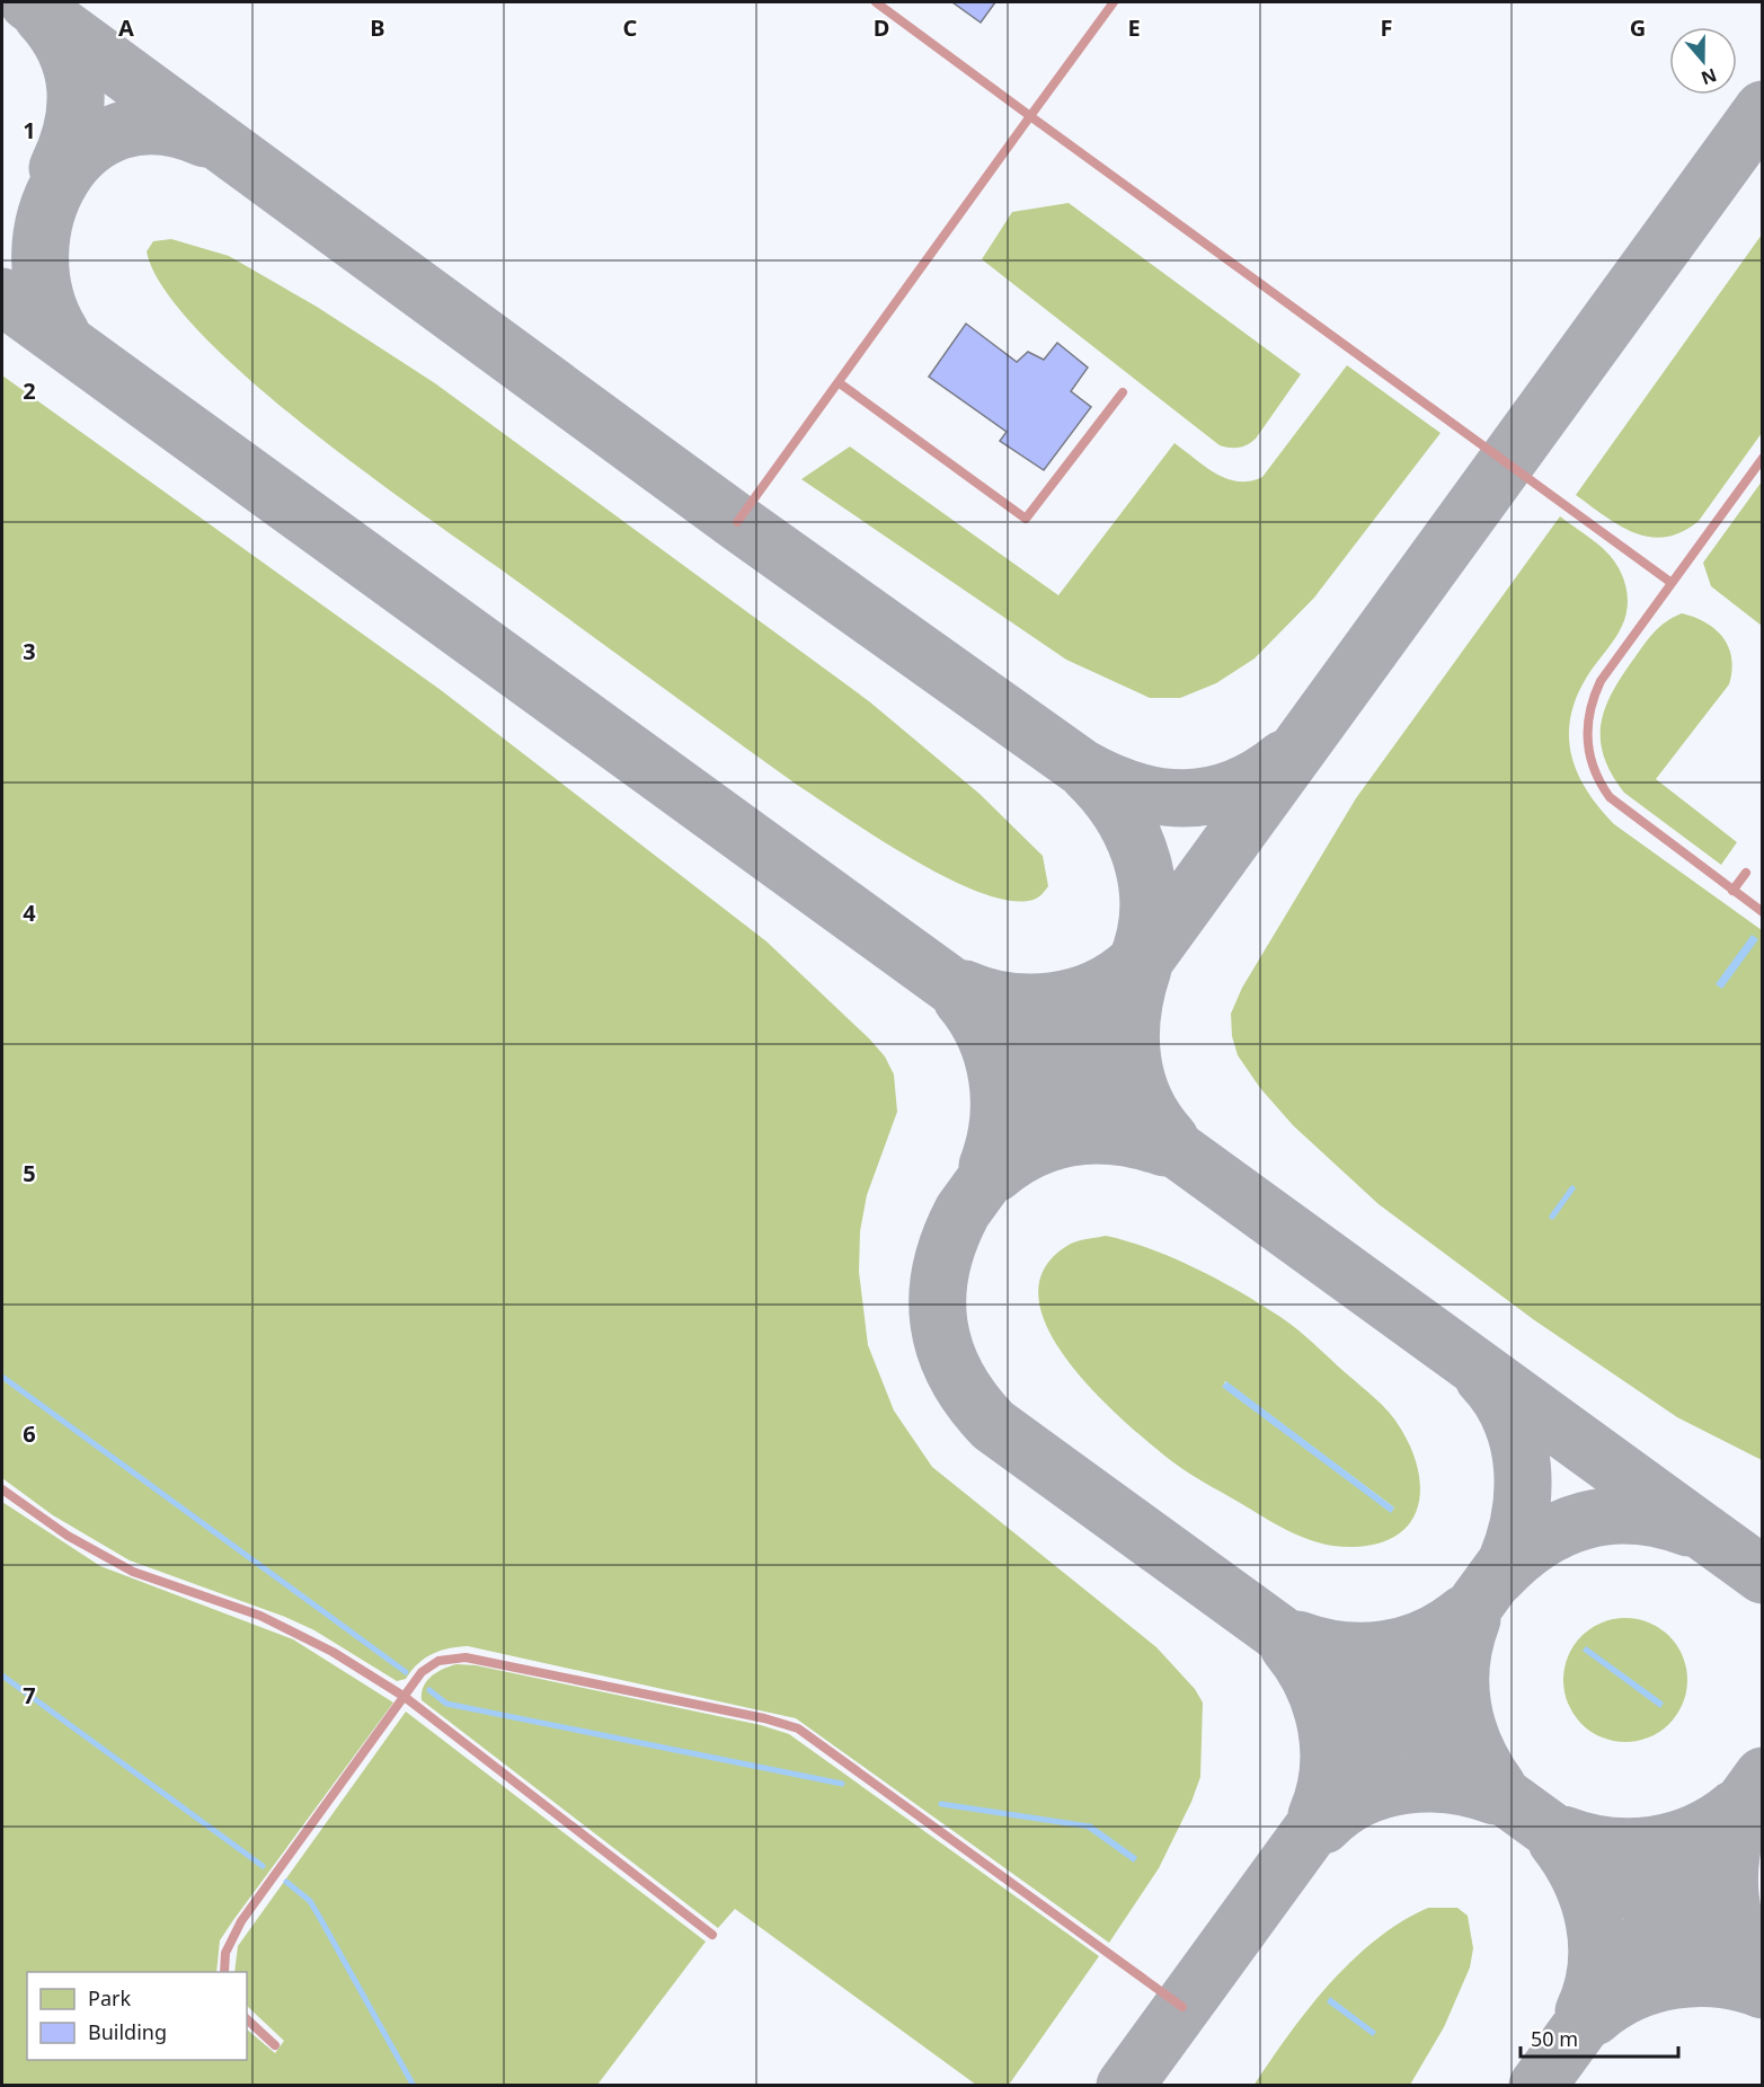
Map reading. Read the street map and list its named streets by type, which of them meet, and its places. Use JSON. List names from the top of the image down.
{
  "legend": ["Park", "Building"],
  "scale_bar": "50 m",
  "north": "bottom",
  "grid": {
    "columns": [
      "A",
      "B",
      "C",
      "D",
      "E",
      "F",
      "G"
    ],
    "rows": [
      "1",
      "2",
      "3",
      "4",
      "5",
      "6",
      "7"
    ]
  }
}
